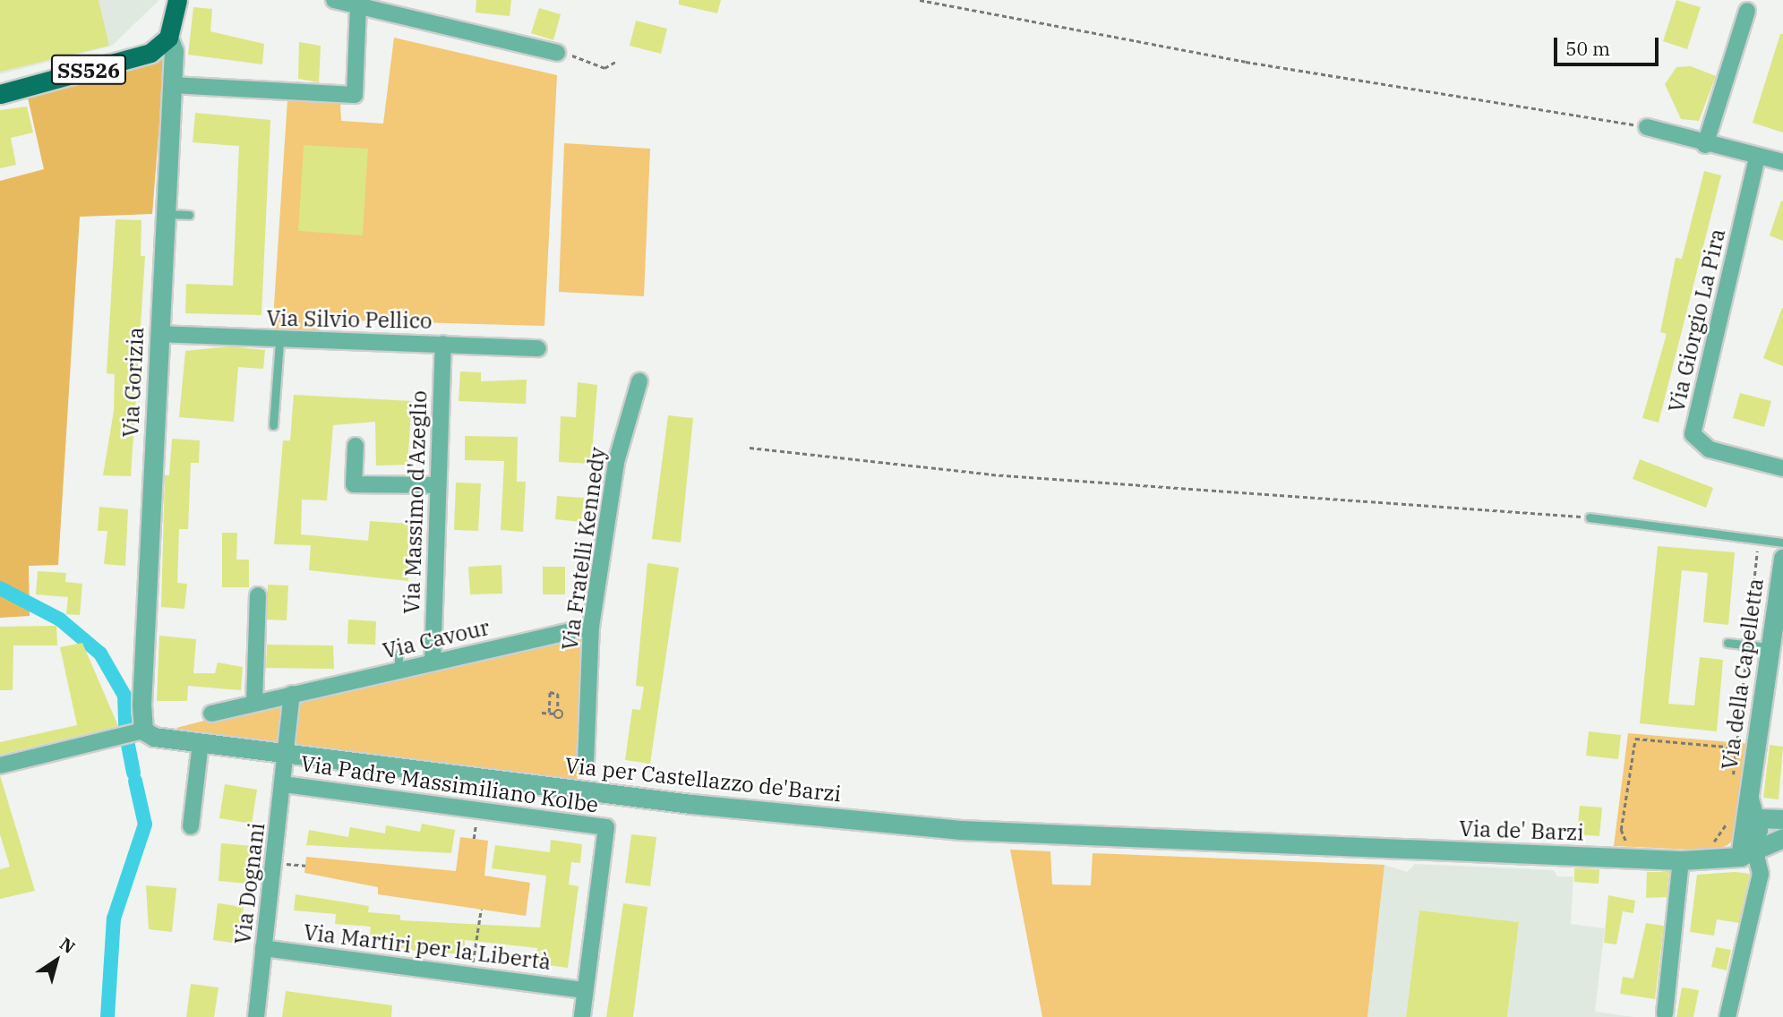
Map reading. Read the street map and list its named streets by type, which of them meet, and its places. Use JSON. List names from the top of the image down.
{
  "streets": {
    "main road": ["SS526"],
    "street": [
      "Via Silvio Pellico",
      "Via Giorgio La Pira",
      "Via Gorizia",
      "Via Massimo d'Azeglio",
      "Via Fratelli Kennedy",
      "Via Cavour",
      "Via della Capelletta",
      "Via per Castellazzo de'Barzi",
      "Via Padre Massimiliano Kolbe",
      "Via de' Barzi",
      "Via Dognani",
      "Via Martiri per la Libertà"
    ]
  },
  "crossings": [
    ["SS526", "Via Gorizia"],
    ["Via Silvio Pellico", "Via Gorizia"],
    ["Via Silvio Pellico", "Via Massimo d'Azeglio"],
    ["Via Gorizia", "Via per Castellazzo de'Barzi"],
    ["Via Massimo d'Azeglio", "Via Cavour"],
    ["Via Fratelli Kennedy", "Via Cavour"],
    ["Via della Capelletta", "Via de' Barzi"],
    ["Via per Castellazzo de'Barzi", "Via de' Barzi"],
    ["Via per Castellazzo de'Barzi", "Via Dognani"],
    ["Via Padre Massimiliano Kolbe", "Via Dognani"],
    ["Via Padre Massimiliano Kolbe", "Via Martiri per la Libertà"],
    ["Via Dognani", "Via Martiri per la Libertà"]
  ],
  "scale_bar": "50 m",
  "north": "top right"
}
